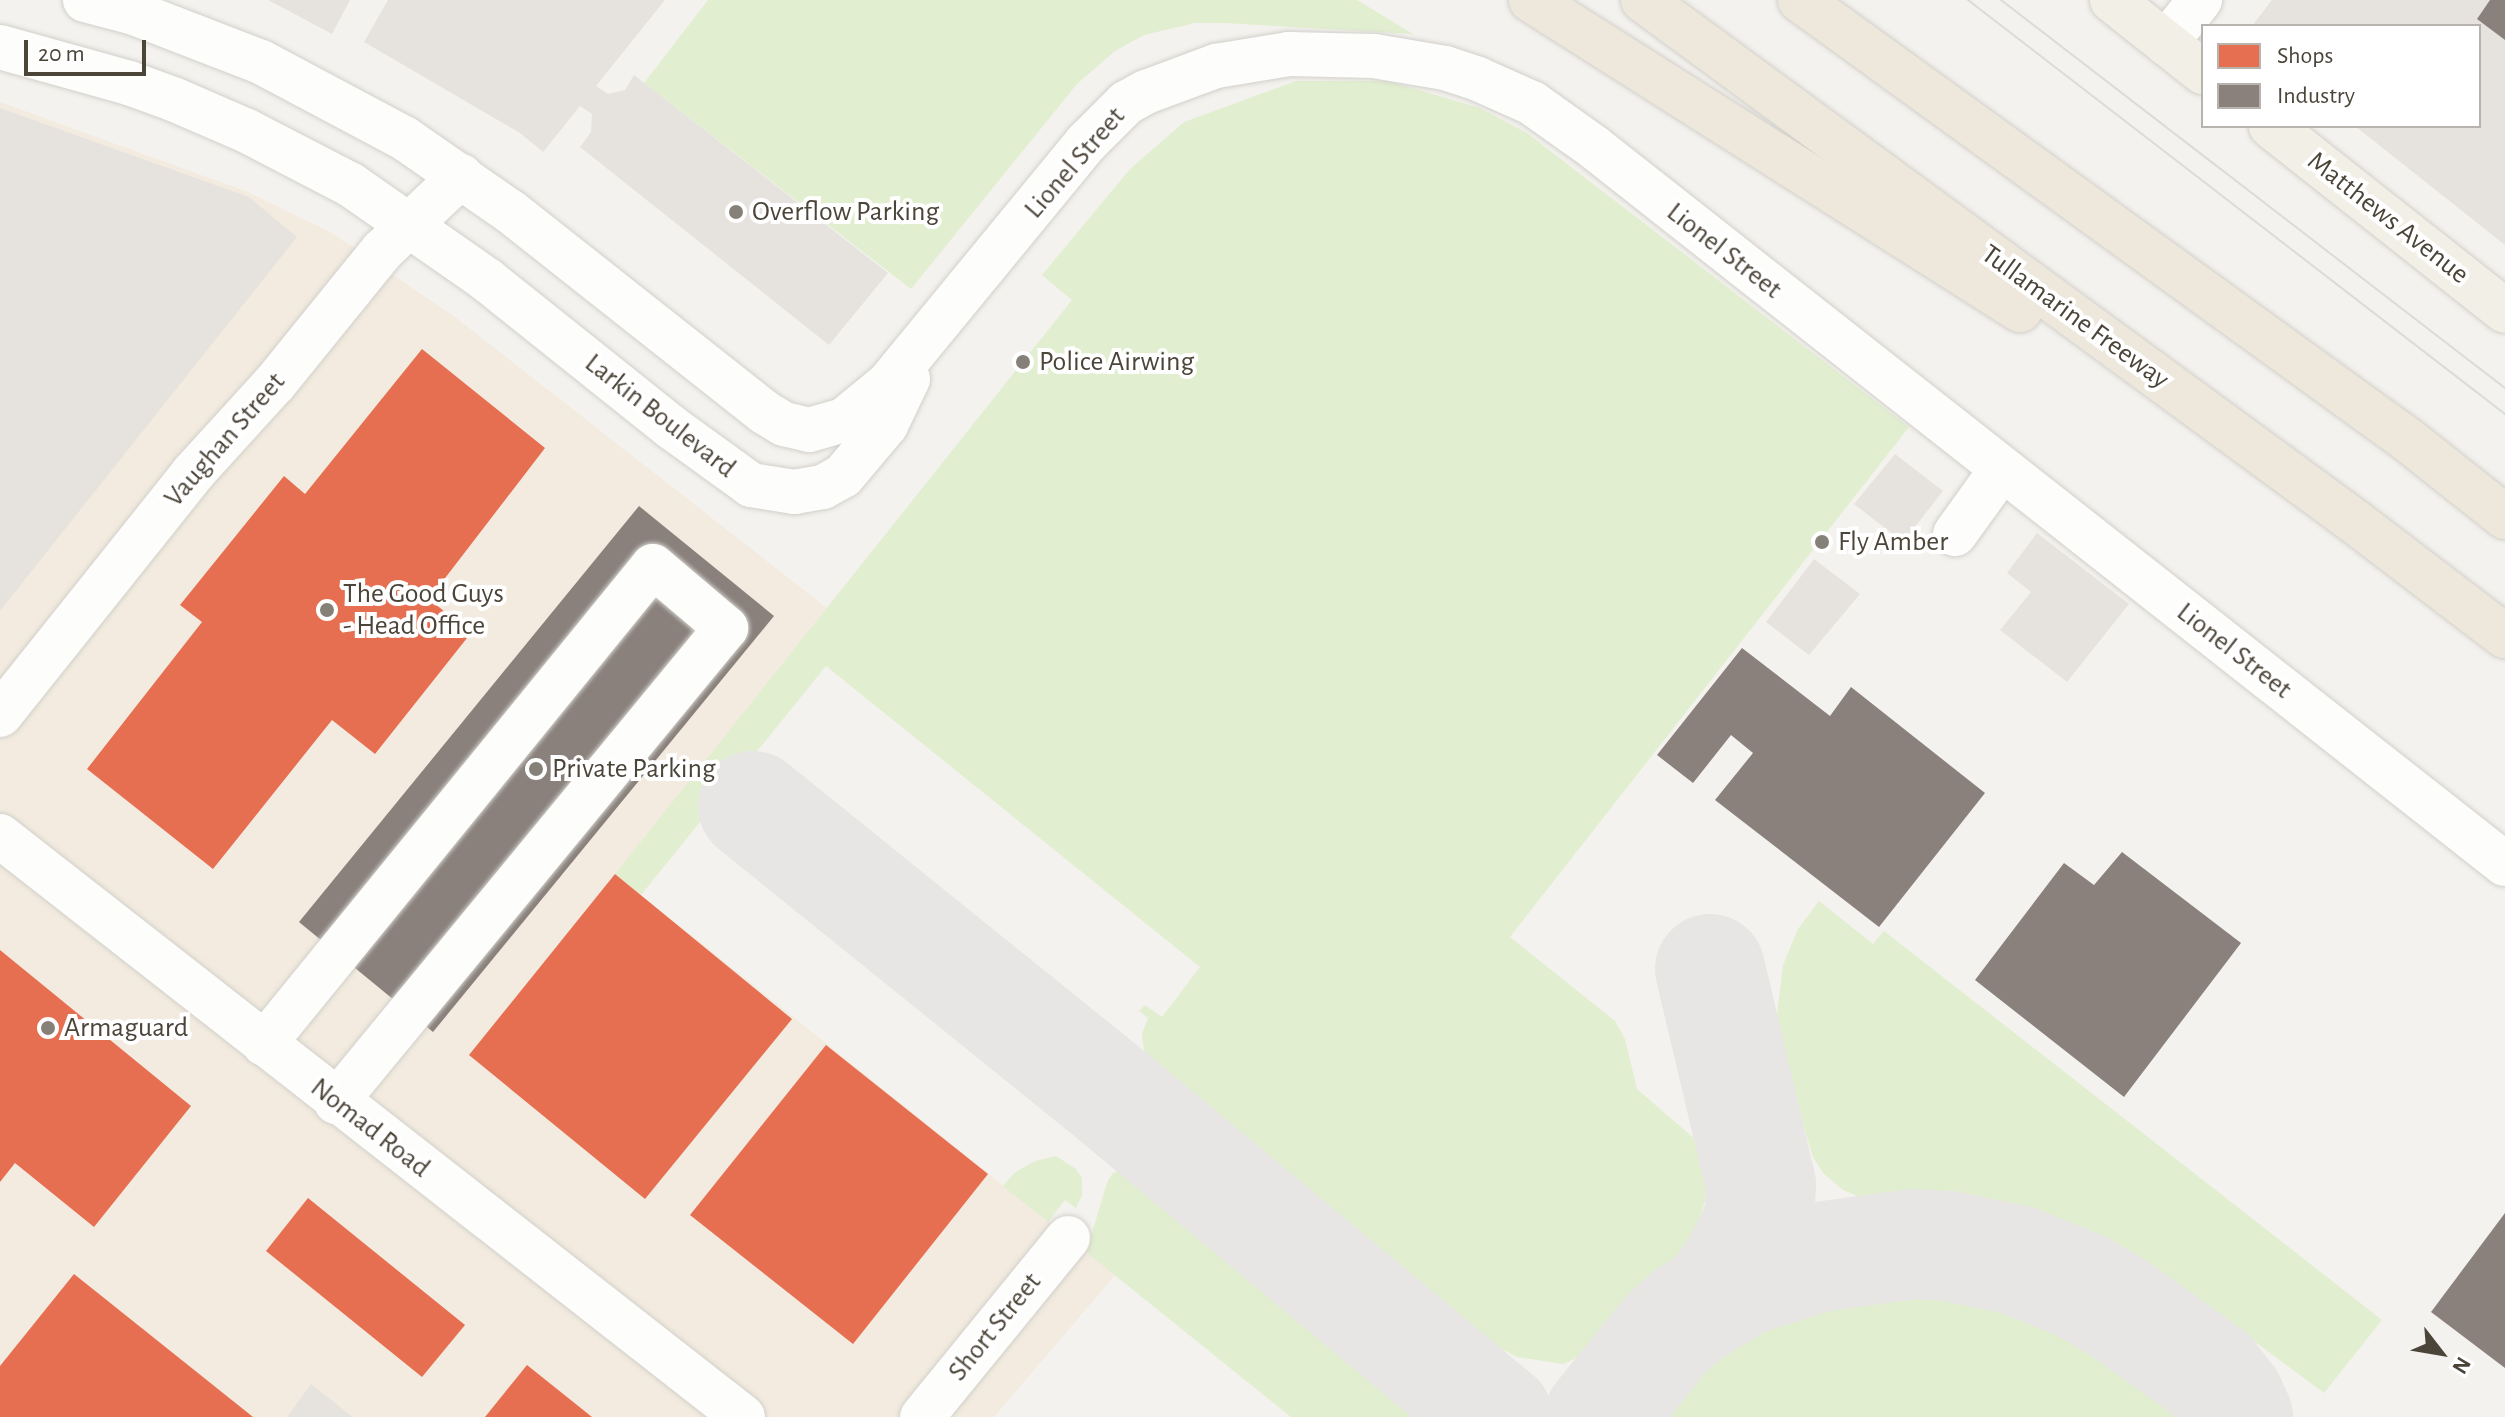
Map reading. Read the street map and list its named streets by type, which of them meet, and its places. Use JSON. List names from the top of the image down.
{
  "streets": {
    "highway": ["Tullamarine Freeway"],
    "main road": ["Matthews Avenue"],
    "street": [
      "Lionel Street",
      "Larkin Boulevard",
      "Vaughan Street",
      "Nomad Road",
      "Short Street"
    ]
  },
  "crossings": [
    ["Lionel Street", "Larkin Boulevard"],
    ["Larkin Boulevard", "Vaughan Street"]
  ],
  "places": [
    "Overflow Parking",
    "Police Airwing",
    "Fly Amber",
    "The Good Guys - Head Office",
    "Private Parking",
    "Armaguard"
  ],
  "legend": ["Shops", "Industry"],
  "scale_bar": "20 m",
  "north": "bottom right"
}
